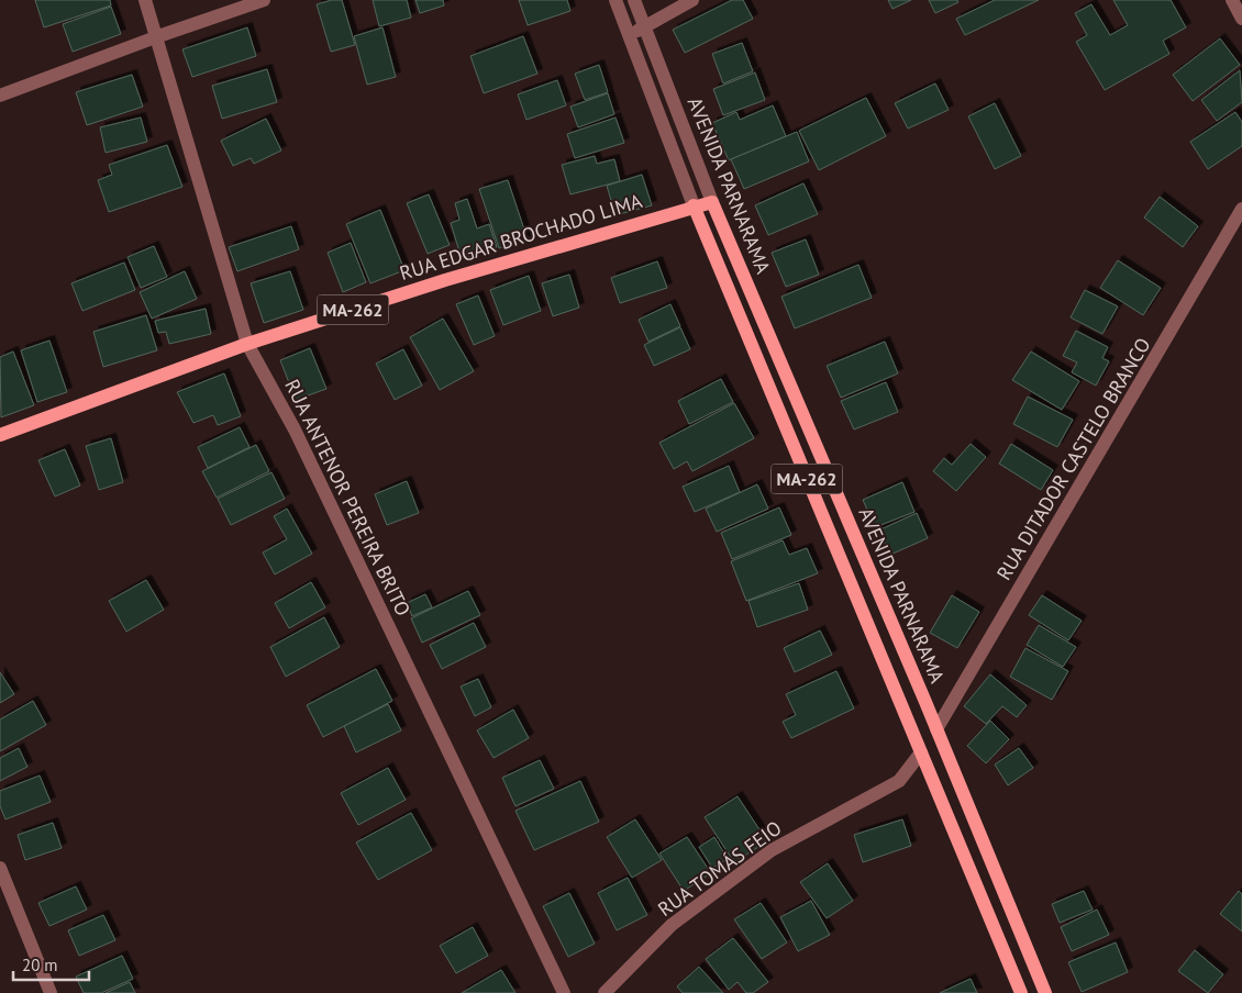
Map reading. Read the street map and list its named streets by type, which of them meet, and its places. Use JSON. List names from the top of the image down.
{
  "streets": {
    "main road": ["AVENIDA PARNARAMA", "RUA EDGAR BROCHADO LIMA", "MA-262"],
    "street": ["RUA DITADOR CASTELO BRANCO", "RUA ANTENOR PEREIRA BRITO", "RUA TOMÁS FEIO"]
  },
  "crossings": [
    ["AVENIDA PARNARAMA", "RUA EDGAR BROCHADO LIMA"],
    ["AVENIDA PARNARAMA", "RUA DITADOR CASTELO BRANCO"],
    ["AVENIDA PARNARAMA", "RUA TOMÁS FEIO"],
    ["RUA EDGAR BROCHADO LIMA", "RUA ANTENOR PEREIRA BRITO"]
  ],
  "scale_bar": "20 m"
}
